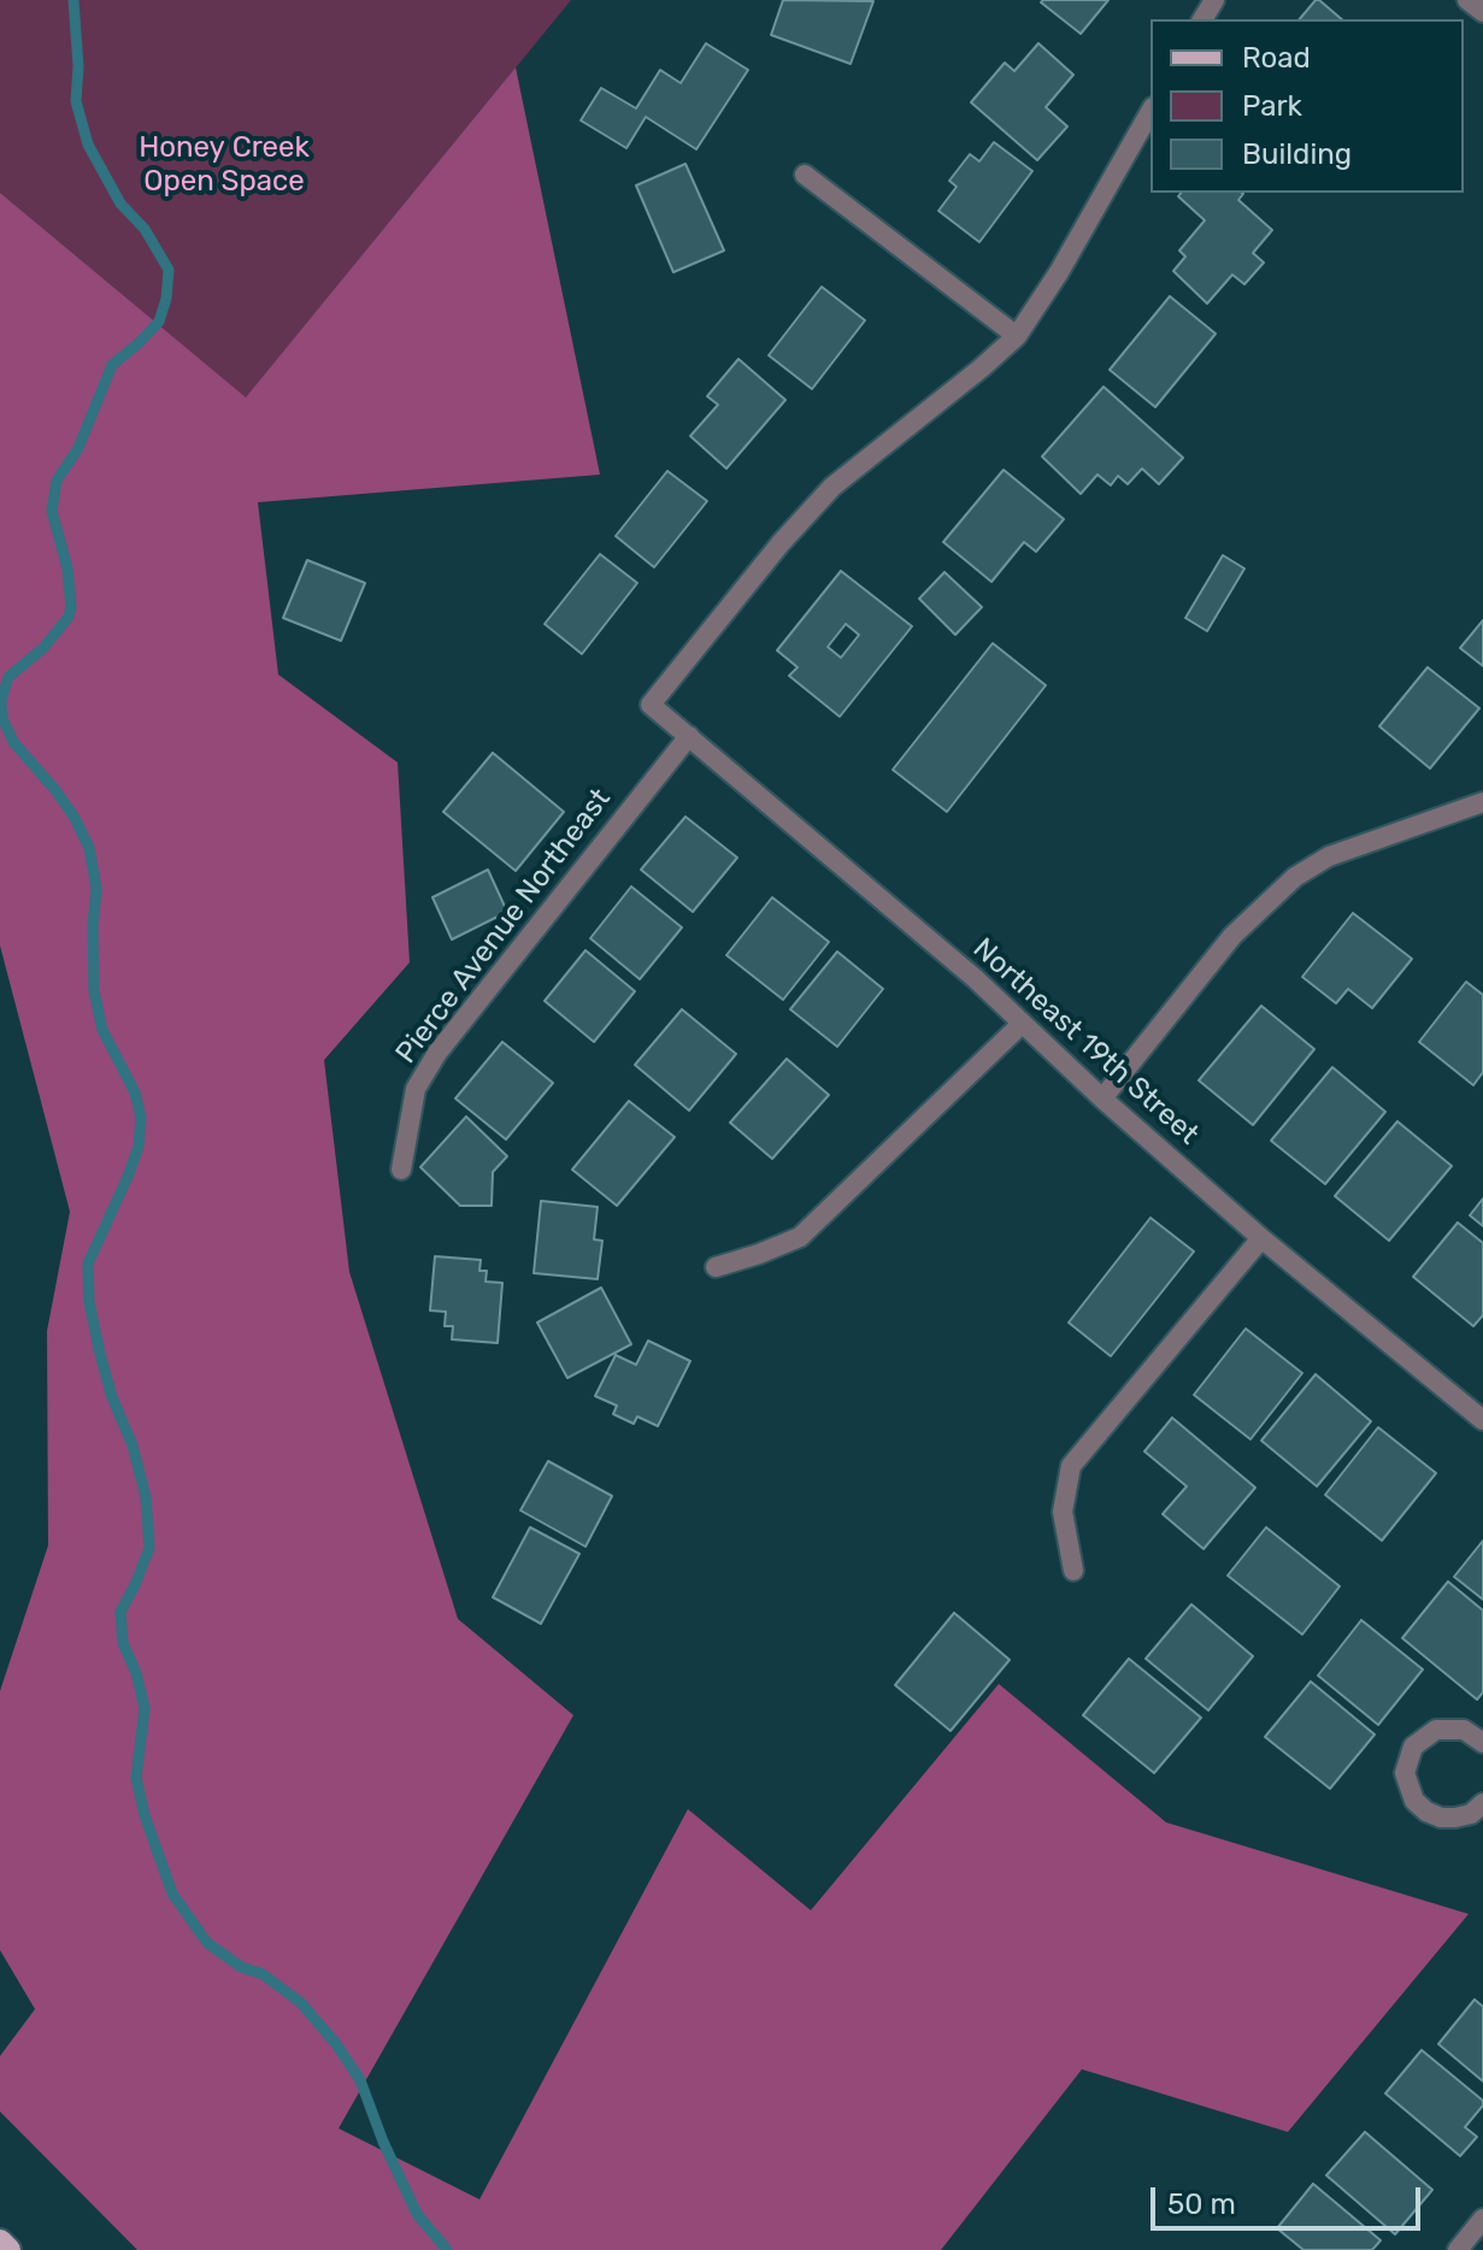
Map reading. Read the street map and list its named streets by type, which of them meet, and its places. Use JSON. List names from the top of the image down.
{
  "streets": {
    "street": ["Pierce Avenue Northeast", "Northeast 19th Street"]
  },
  "crossings": [
    ["Pierce Avenue Northeast", "Northeast 19th Street"]
  ],
  "parks": ["Honey Creek Open Space"],
  "legend": ["Road", "Park", "Building"],
  "scale_bar": "50 m"
}
